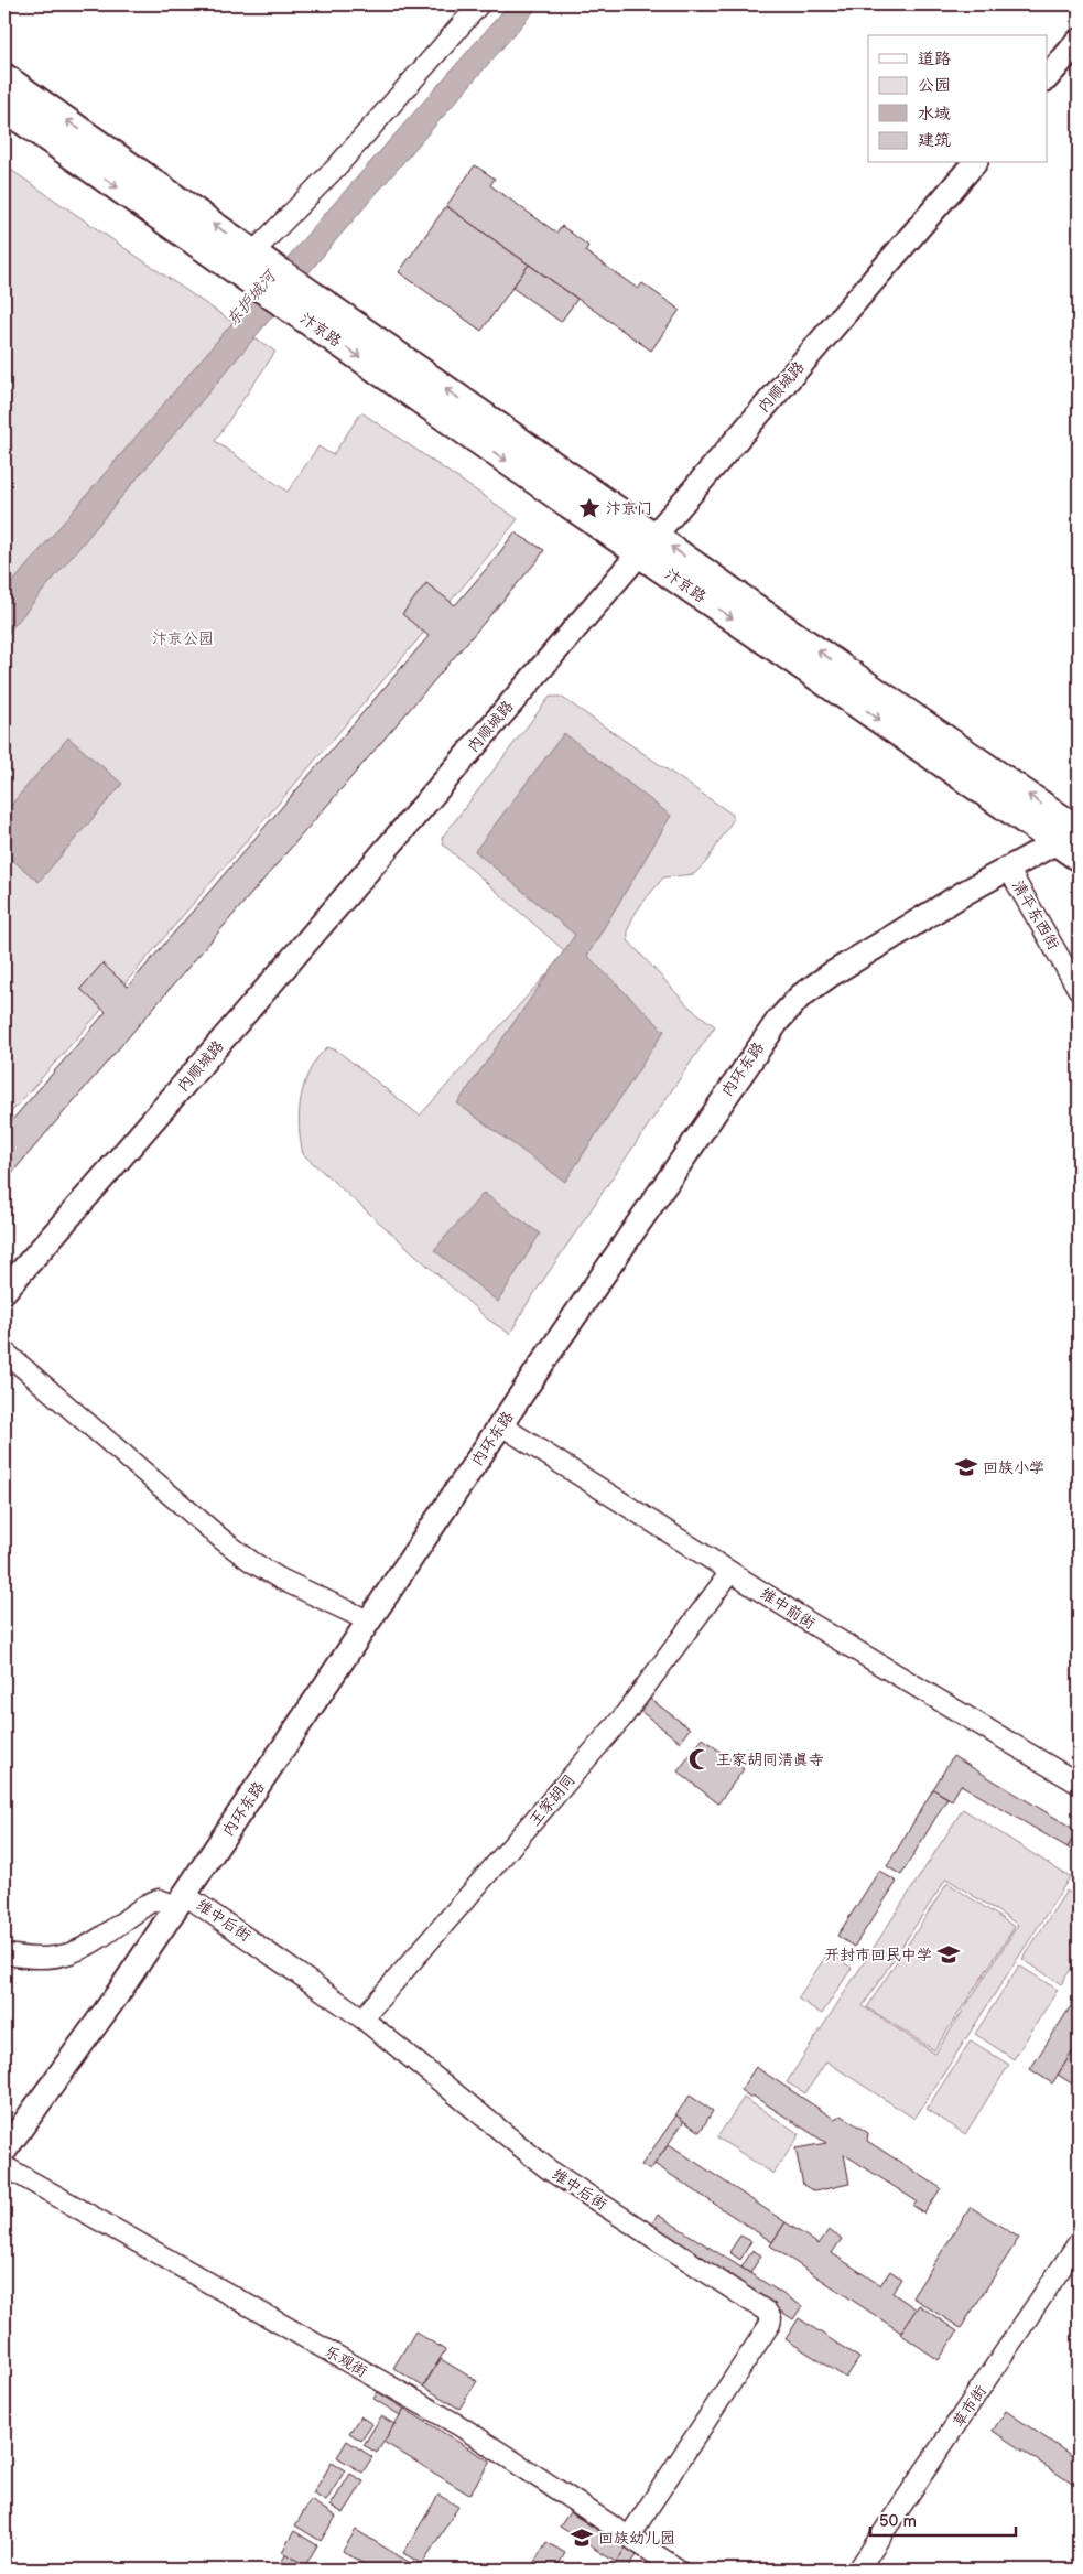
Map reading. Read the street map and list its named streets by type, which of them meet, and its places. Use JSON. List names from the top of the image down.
{
  "streets": {
    "main road": ["汴京路"],
    "street": [
      "内顺城路",
      "清平东西街",
      "内环东路",
      "维中前街",
      "王家胡同",
      "维中后街",
      "乐观街",
      "草市街"
    ]
  },
  "crossings": [
    ["汴京路", "内顺城路"],
    ["汴京路", "内环东路"],
    ["清平东西街", "内环东路"],
    ["内环东路", "维中前街"],
    ["内环东路", "维中后街"],
    ["维中前街", "王家胡同"],
    ["王家胡同", "维中后街"],
    ["维中后街", "乐观街"]
  ],
  "water": ["东护城河"],
  "parks": ["汴京公园"],
  "places": {
    "place": ["汴京门"],
    "school or university": ["回族小学", "开封市回民中学", "回族幼儿园"],
    "mosque": ["王家胡同清真寺"]
  },
  "legend": [
    "道路",
    "公园",
    "水域",
    "建筑"
  ],
  "scale_bar": "50 m"
}
